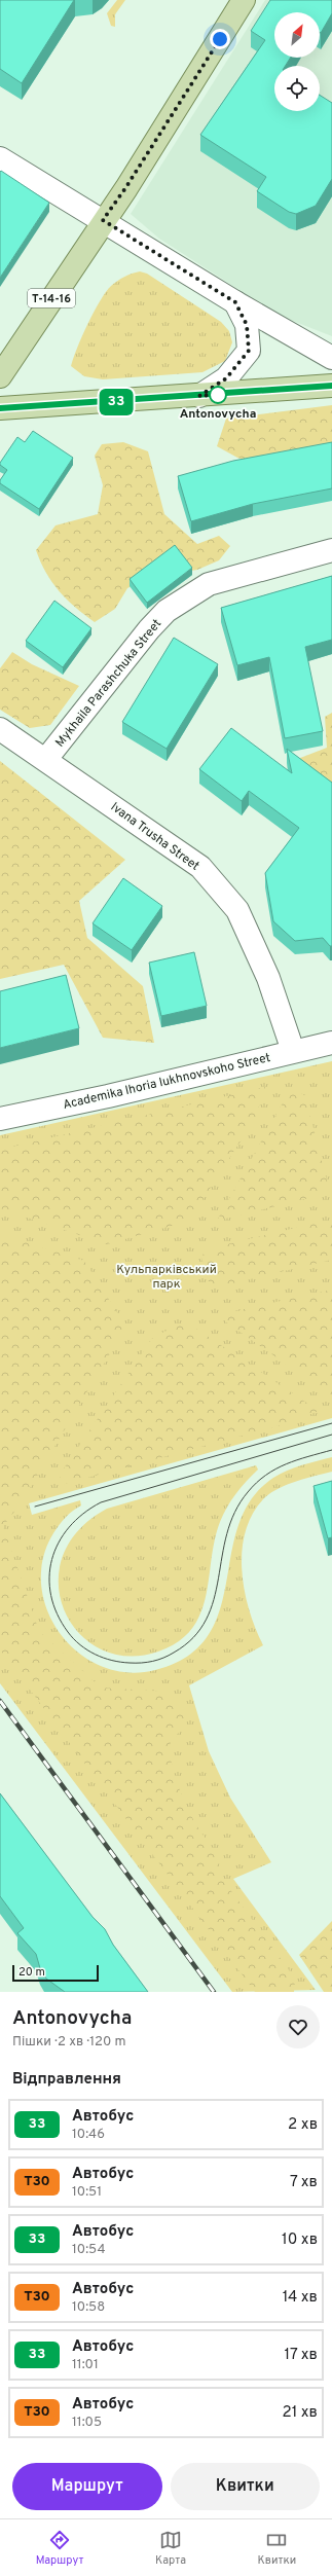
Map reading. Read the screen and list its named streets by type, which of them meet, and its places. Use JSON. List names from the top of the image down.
{
  "streets": {
    "main road": ["Т-14-16"],
    "street": ["Mykhaila Parashchuka Street", "Ivana Trusha Street", "Academika Ihoria Iukhnovskoho Street"]
  },
  "crossings": [
    ["Mykhaila Parashchuka Street", "Ivana Trusha Street"],
    ["Ivana Trusha Street", "Academika Ihoria Iukhnovskoho Street"]
  ],
  "parks": ["Кульпарківський парк"],
  "places": ["Antonovycha"],
  "lines": ["bus line 33"],
  "scale_bar": "20 m",
  "north": "top right",
  "page": {
    "on_map": "33",
    "scale": "20 m",
    "heading": [
      ["Antonovycha", "Пішки · 2 хв · 120 m"],
      "Відправлення"
    ],
    "list": [
      {
        "mark": "33",
        "name": "Автобус",
        "note": "10:46",
        "value": "2 хв"
      },
      {
        "mark": "Т30",
        "name": "Автобус",
        "note": "10:51",
        "value": "7 хв"
      },
      {
        "mark": "33",
        "name": "Автобус",
        "note": "10:54",
        "value": "10 хв"
      },
      {
        "mark": "Т30",
        "name": "Автобус",
        "note": "10:58",
        "value": "14 хв"
      },
      {
        "mark": "33",
        "name": "Автобус",
        "note": "11:01",
        "value": "17 хв"
      },
      {
        "mark": "Т30",
        "name": "Автобус",
        "note": "11:05",
        "value": "21 хв"
      }
    ],
    "buttons": ["Маршрут", "Квитки"],
    "tabs": ["Маршрут", "Карта", "Квитки"]
  }
}
